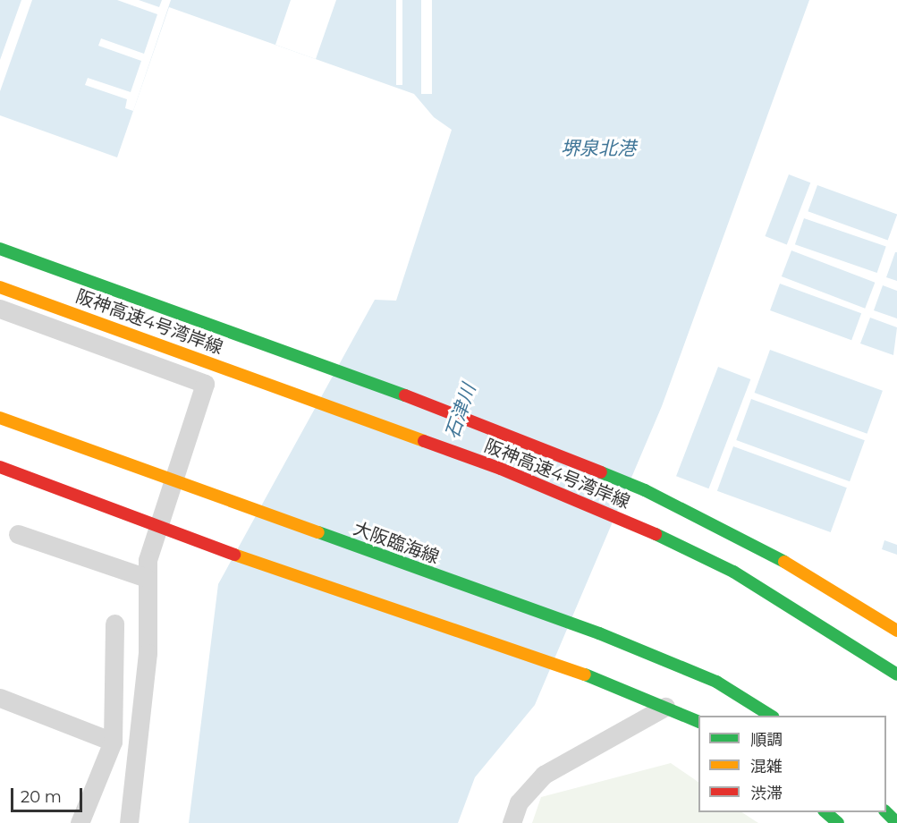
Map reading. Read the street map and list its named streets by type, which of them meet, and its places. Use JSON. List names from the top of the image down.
{
  "streets": {
    "main road": ["阪神高速4号湾岸線", "大阪臨海線"]
  },
  "water": ["堺泉北港", "石津川"],
  "legend": ["順調", "混雑", "渋滞"],
  "scale_bar": "20 m"
}
